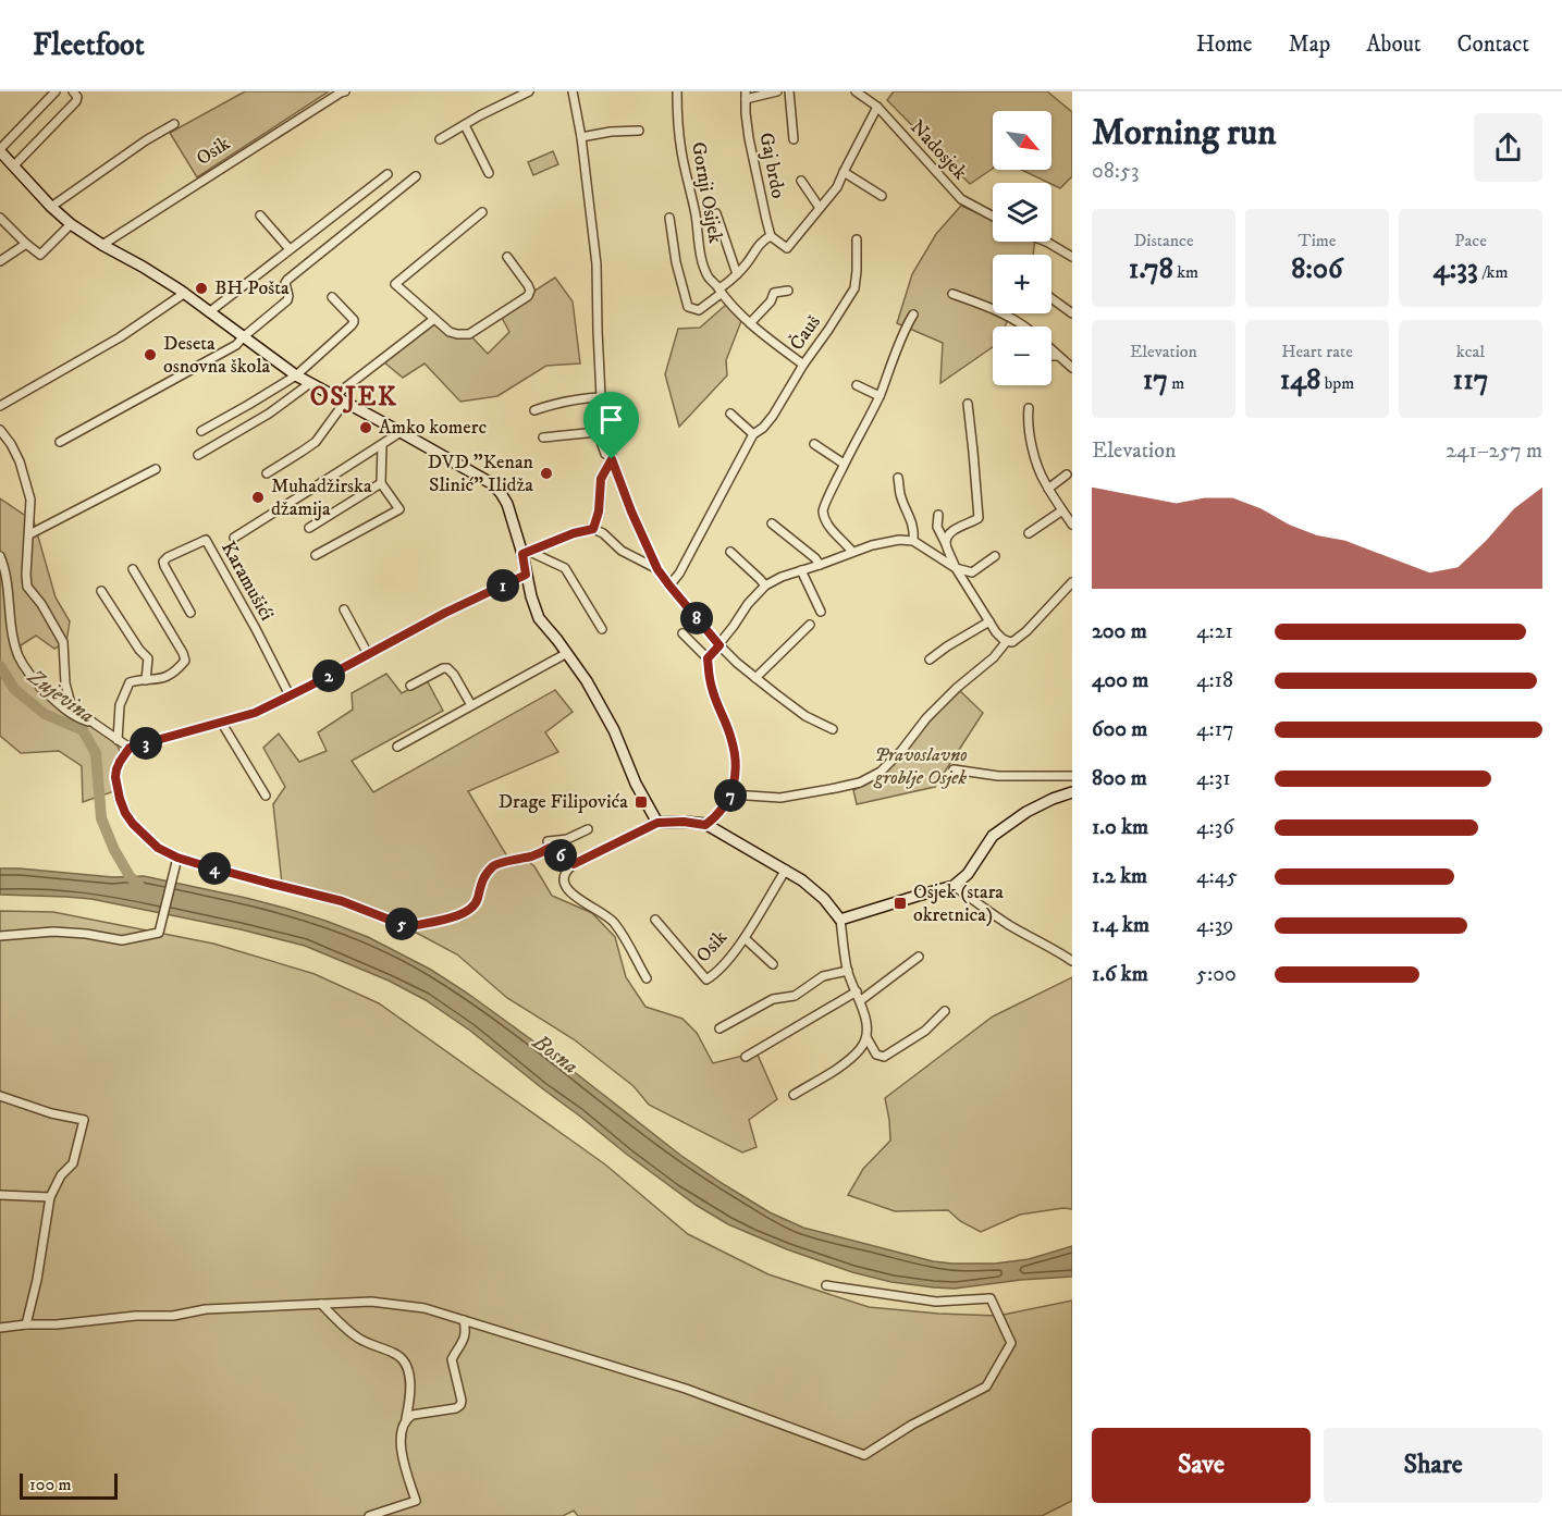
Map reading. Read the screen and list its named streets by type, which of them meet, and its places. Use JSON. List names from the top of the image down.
{
  "streets": {
    "street": [
      "Nadosjek",
      "Osik",
      "Gaj brdo",
      "Gornji Osijek",
      "Čauš",
      "Karamušići"
    ]
  },
  "crossings": [
    ["Gornji Osijek", "Čauš"]
  ],
  "districts": ["OSJEK"],
  "water": ["Zujevina", "Bosna"],
  "parks": ["Pravoslavno groblje Osjek"],
  "places": {
    "other": [
      "BH Pošta",
      "Deseta osnovna škola",
      "Amko komerc",
      "DVD \"Kenan Slinić\" Ilidža",
      "Muhadžirska džamija"
    ],
    "transit": ["Drage Filipovića", "Osjek (stara okretnica)"]
  },
  "scale_bar": "100 m",
  "north": "bottom right",
  "page": {
    "header": "Fleetfoot",
    "nav": [
      "Home",
      "Map",
      "About",
      "Contact"
    ],
    "heading": ["Morning run", "08:53"],
    "map_buttons": ["+", "−"],
    "stats": [
      ["Distance", "1.78 km"],
      ["Time", "8:06"],
      ["Pace", "4:33 /km"],
      ["Elevation", "17 m"],
      ["Heart rate", "148 bpm"],
      ["kcal", "117"]
    ],
    "chart": ["Elevation", "241–257 m"],
    "pins": [
      "1",
      "8",
      "2",
      "3",
      "7",
      "6",
      "4",
      "5"
    ],
    "list": [
      {
        "name": "200 m",
        "note": "4:21"
      },
      {
        "name": "400 m",
        "note": "4:18"
      },
      {
        "name": "600 m",
        "note": "4:17"
      },
      {
        "name": "800 m",
        "note": "4:31"
      },
      {
        "name": "1.0 km",
        "note": "4:36"
      },
      {
        "name": "1.2 km",
        "note": "4:45"
      },
      {
        "name": "1.4 km",
        "note": "4:39"
      },
      {
        "name": "1.6 km",
        "note": "5:00"
      }
    ],
    "buttons": ["Save", "Share"],
    "scale": "100 m"
  }
}
